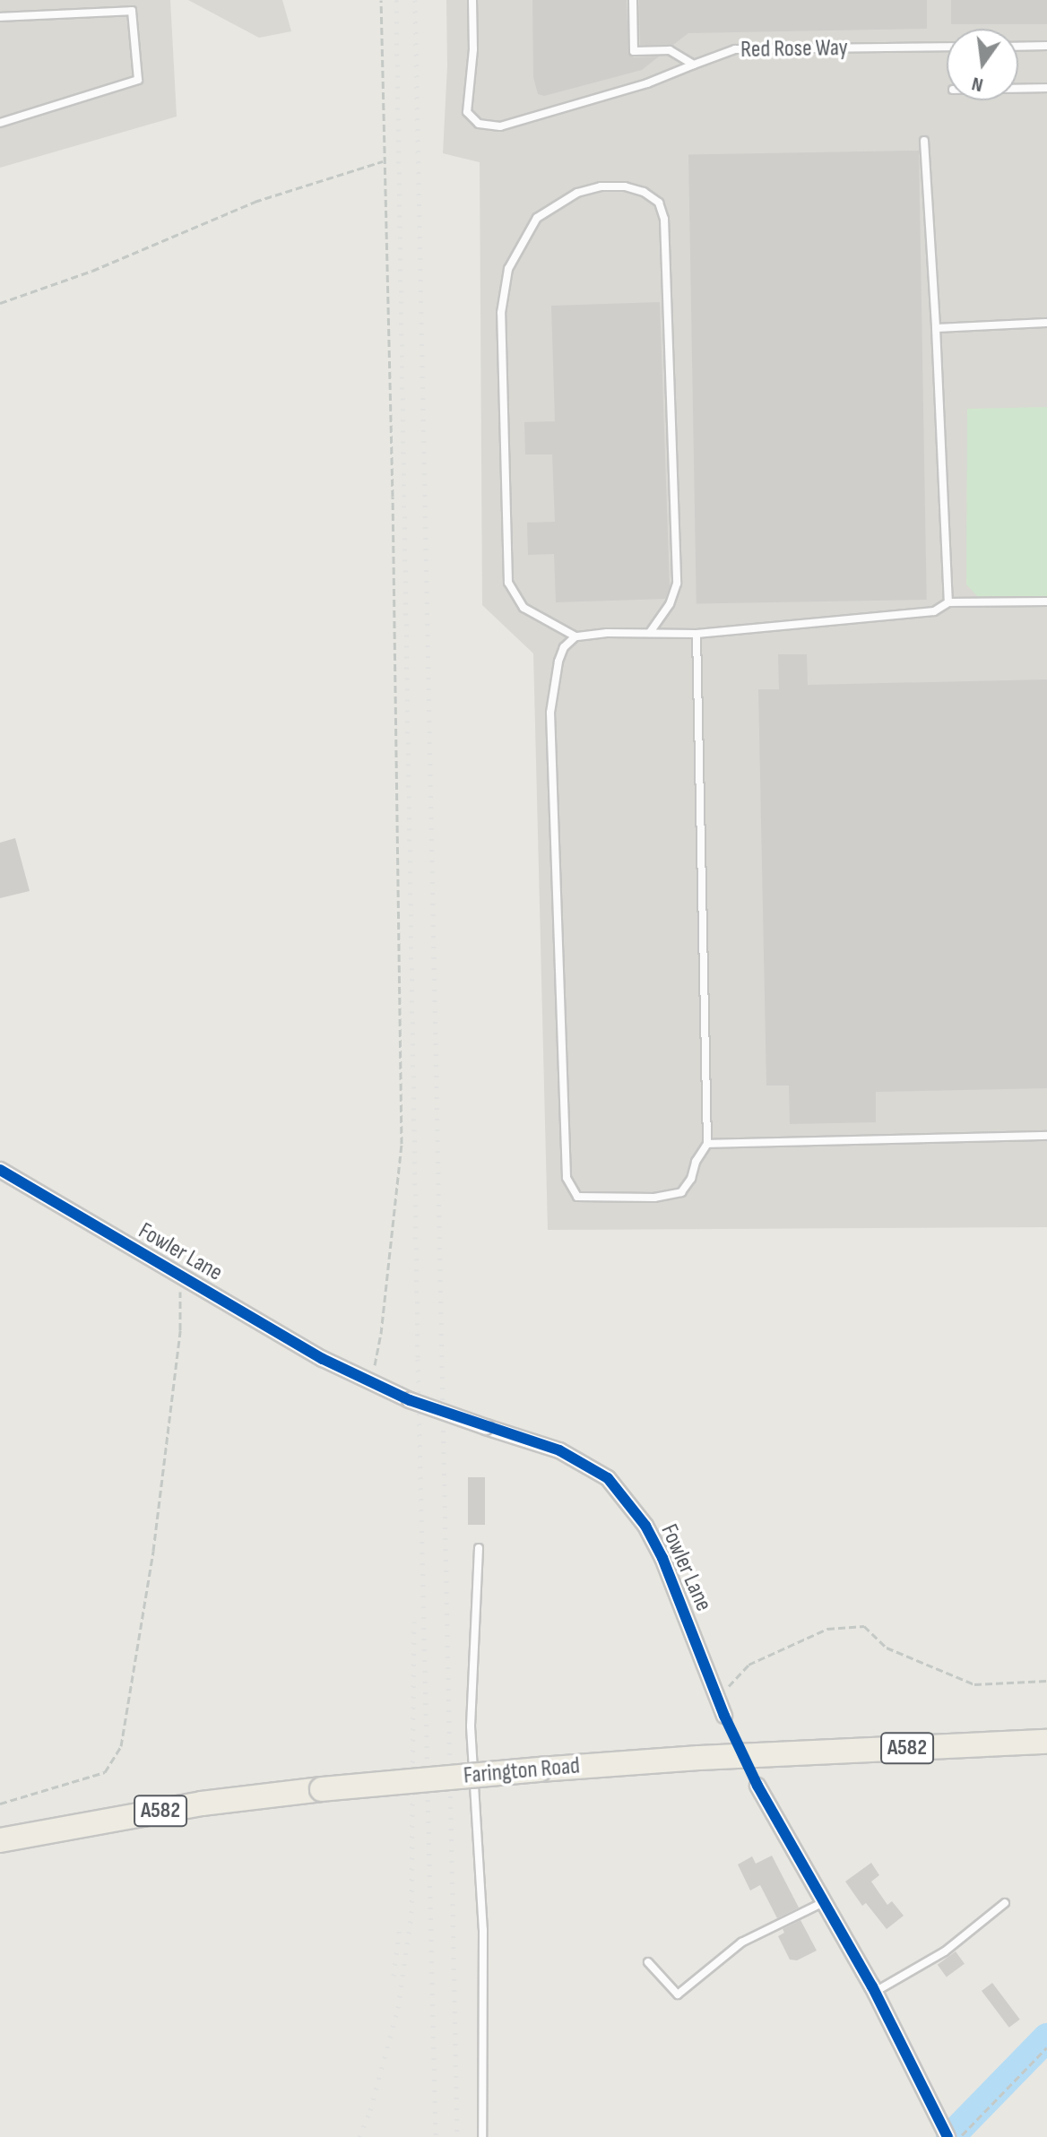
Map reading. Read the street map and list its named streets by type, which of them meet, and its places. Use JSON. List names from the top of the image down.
{
  "streets": {
    "highway": ["A582", "Farington Road"],
    "street": ["Fowler Lane"],
    "lane": ["Red Rose Way"]
  },
  "north": "bottom"
}
